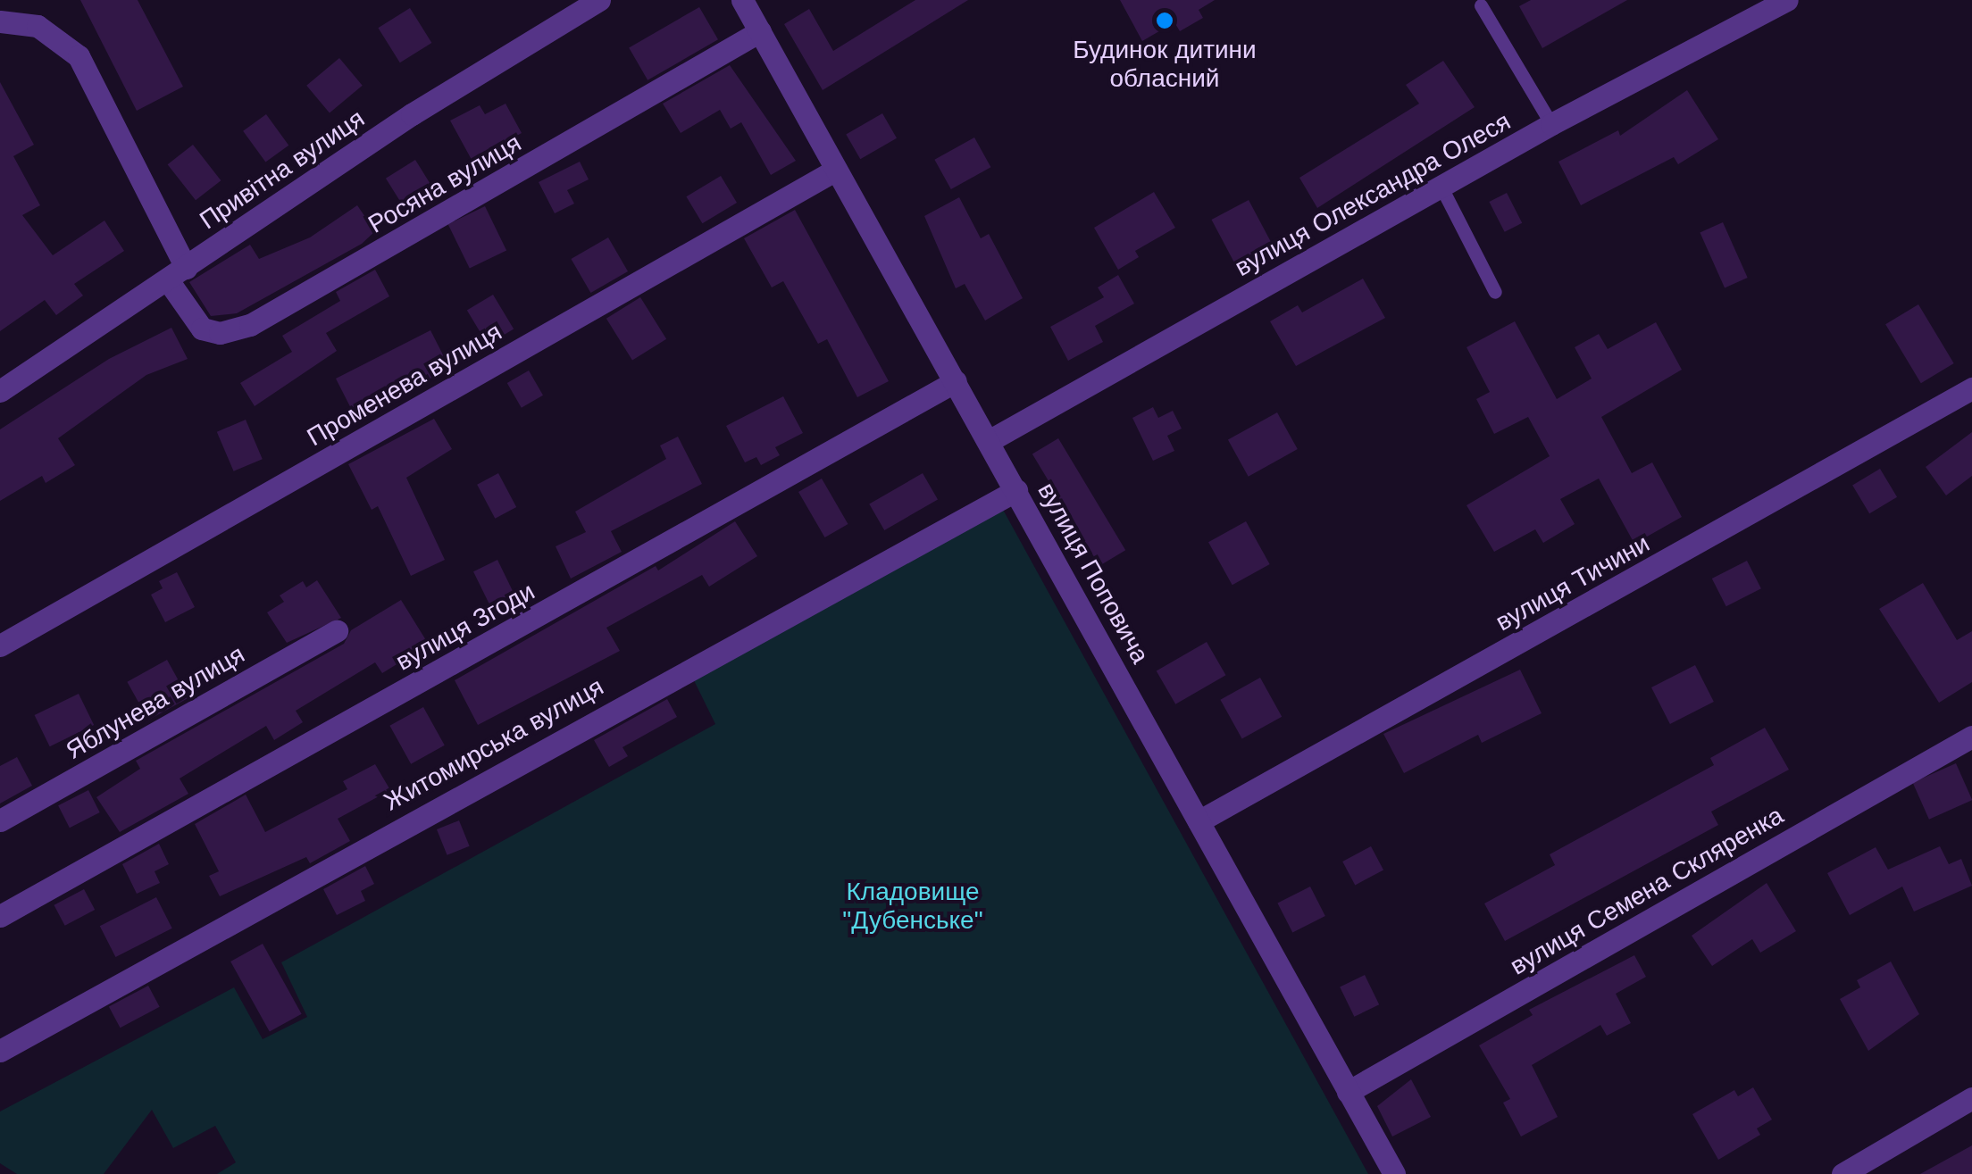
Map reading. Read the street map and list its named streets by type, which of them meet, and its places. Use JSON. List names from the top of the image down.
{
  "streets": {
    "street": [
      "Привітна вулиця",
      "Росяна вулиця",
      "вулиця Олександра Олеся",
      "Променева вулиця",
      "вулиця Поповича",
      "вулиця Тичини",
      "вулиця Згоди",
      "Яблунева вулиця",
      "Житомирська вулиця",
      "вулиця Семена Скляренка"
    ]
  },
  "crossings": [
    ["Привітна вулиця", "Росяна вулиця"],
    ["Росяна вулиця", "вулиця Поповича"],
    ["вулиця Олександра Олеся", "вулиця Поповича"],
    ["Променева вулиця", "вулиця Поповича"],
    ["вулиця Поповича", "вулиця Тичини"],
    ["вулиця Поповича", "вулиця Згоди"],
    ["вулиця Поповича", "Житомирська вулиця"],
    ["вулиця Поповича", "вулиця Семена Скляренка"]
  ],
  "parks": ["Кладовище \"Дубенське\""],
  "places": ["Будинок дитини обласний"]
}
